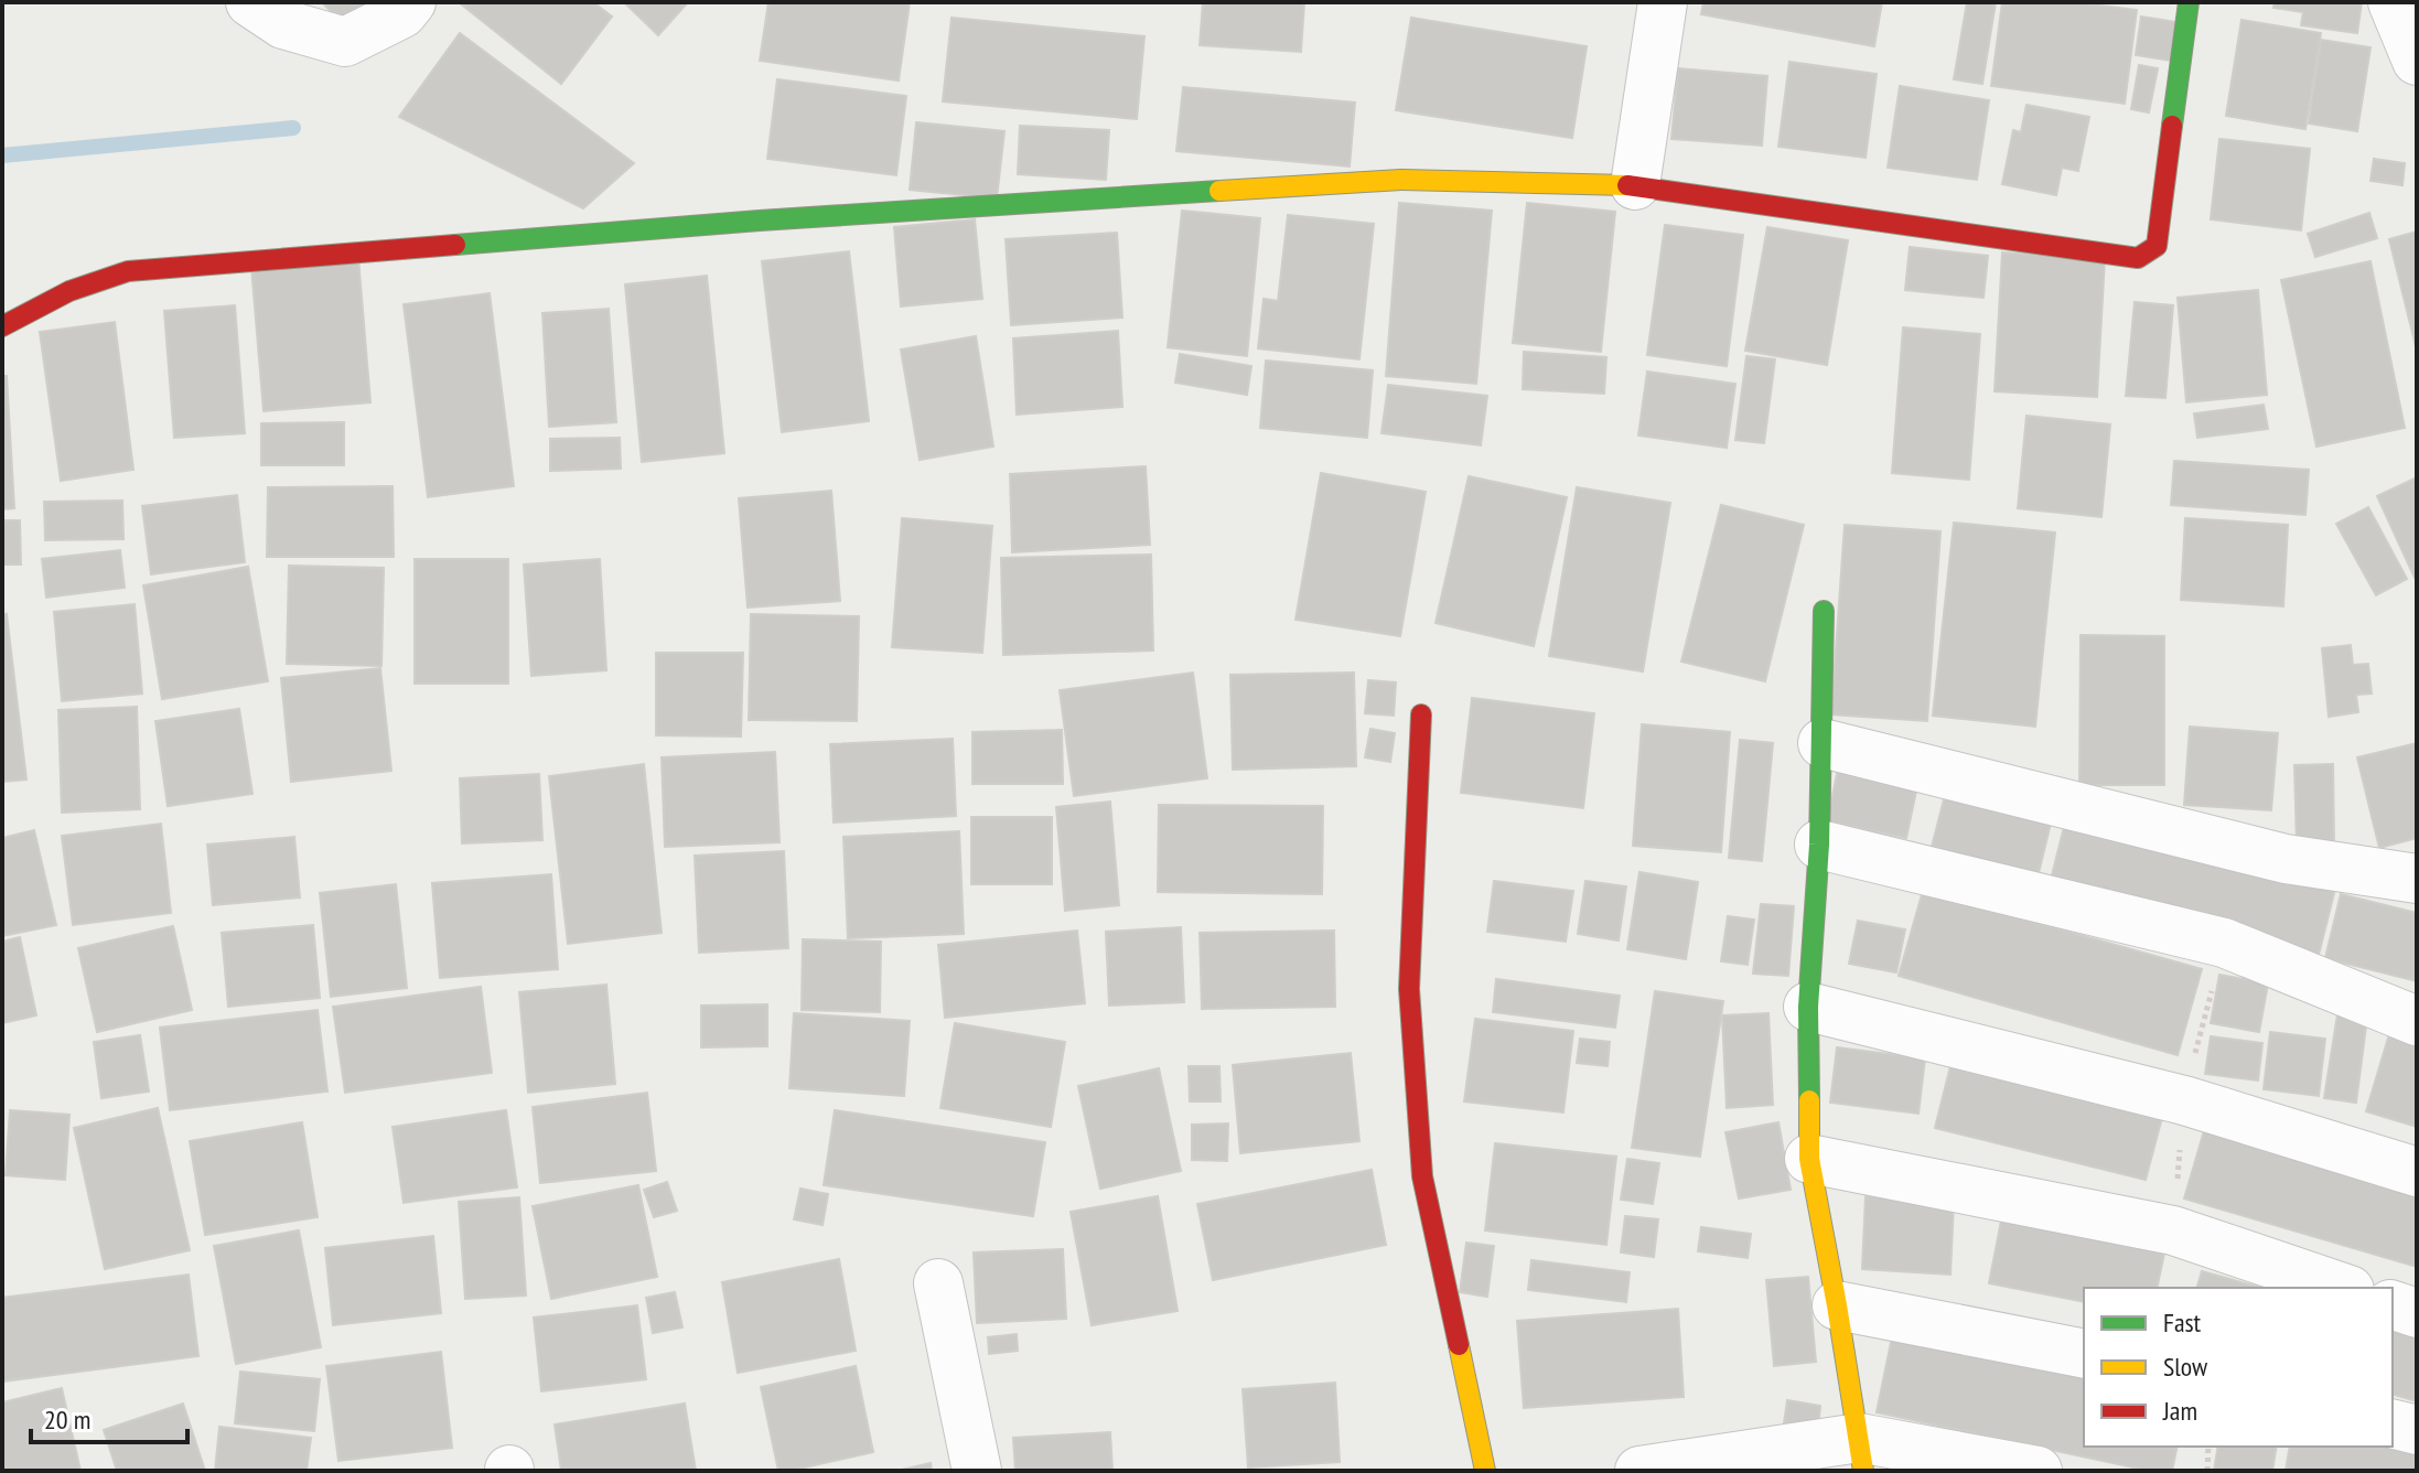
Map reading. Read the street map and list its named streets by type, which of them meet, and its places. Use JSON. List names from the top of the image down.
{
  "legend": ["Fast", "Slow", "Jam"],
  "scale_bar": "20 m"
}
